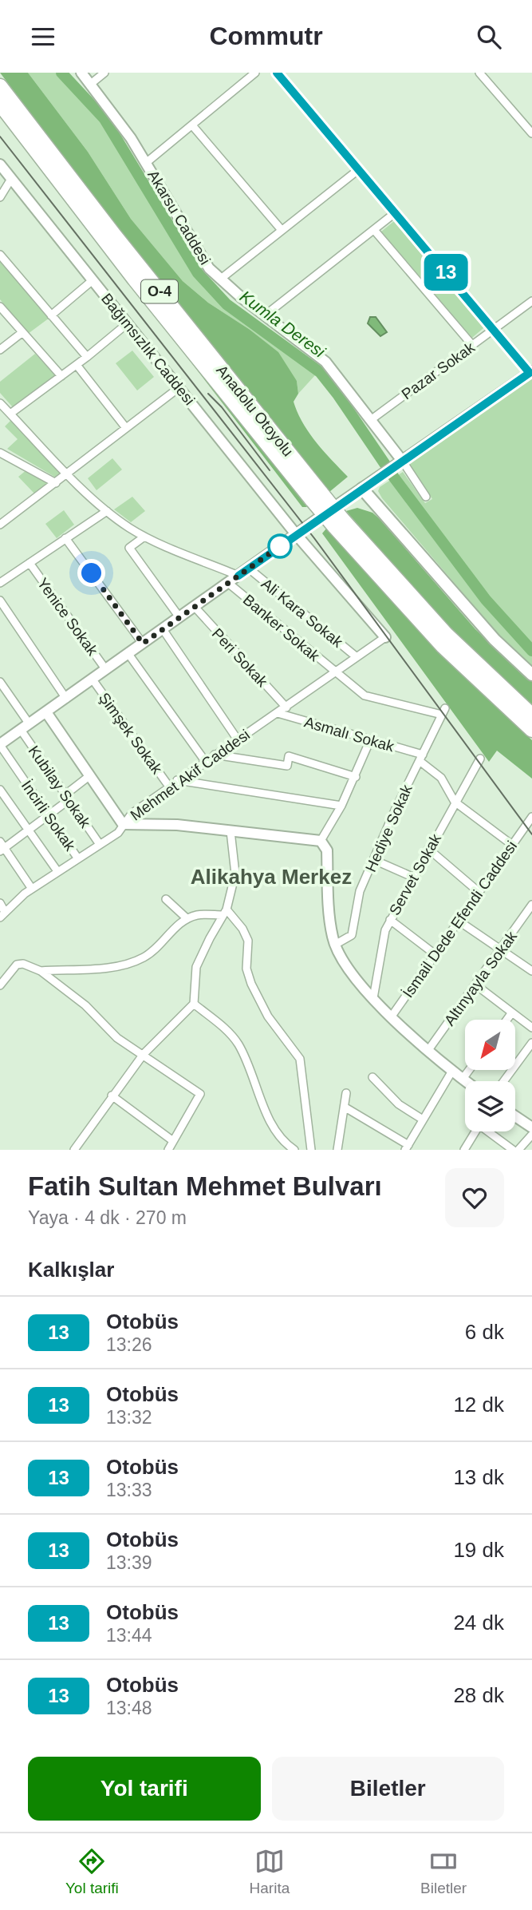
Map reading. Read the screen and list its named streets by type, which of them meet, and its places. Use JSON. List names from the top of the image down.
{
  "streets": {
    "highway": ["O-4", "Anadolu Otoyolu"],
    "street": [
      "Akarsu Caddesi",
      "Bağımsızlık Caddesi",
      "Pazar Sokak",
      "Ali Kara Sokak",
      "Yenice Sokak",
      "Banker Sokak",
      "Peri Sokak",
      "Şimşek Sokak",
      "Asmalı Sokak",
      "Mehmet Akif Caddesi",
      "Kubilay Sokak",
      "İncirli Sokak",
      "Hediye Sokak",
      "Servet Sokak",
      "İsmail Dede Efendi Caddesi",
      "Altınyayla Sokak"
    ]
  },
  "crossings": [
    ["Akarsu Caddesi", "Pazar Sokak"],
    ["Bağımsızlık Caddesi", "Mehmet Akif Caddesi"],
    ["Ali Kara Sokak", "Mehmet Akif Caddesi"],
    ["Banker Sokak", "Mehmet Akif Caddesi"],
    ["Banker Sokak", "Hediye Sokak"],
    ["Peri Sokak", "Mehmet Akif Caddesi"],
    ["Şimşek Sokak", "Mehmet Akif Caddesi"],
    ["Asmalı Sokak", "Mehmet Akif Caddesi"],
    ["Asmalı Sokak", "Hediye Sokak"],
    ["Mehmet Akif Caddesi", "Kubilay Sokak"],
    ["Mehmet Akif Caddesi", "İncirli Sokak"]
  ],
  "districts": ["Alikahya Merkez"],
  "water": ["Kumla Deresi"],
  "lines": ["bus line 13"],
  "north": "bottom left",
  "page": {
    "header": "Commutr",
    "on_map": "13",
    "heading": [
      ["Fatih Sultan Mehmet Bulvarı", "Yaya · 4 dk · 270 m"],
      "Kalkışlar"
    ],
    "list": [
      {
        "mark": "13",
        "name": "Otobüs",
        "note": "13:26",
        "value": "6 dk"
      },
      {
        "mark": "13",
        "name": "Otobüs",
        "note": "13:32",
        "value": "12 dk"
      },
      {
        "mark": "13",
        "name": "Otobüs",
        "note": "13:33",
        "value": "13 dk"
      },
      {
        "mark": "13",
        "name": "Otobüs",
        "note": "13:39",
        "value": "19 dk"
      },
      {
        "mark": "13",
        "name": "Otobüs",
        "note": "13:44",
        "value": "24 dk"
      },
      {
        "mark": "13",
        "name": "Otobüs",
        "note": "13:48",
        "value": "28 dk"
      }
    ],
    "buttons": ["Yol tarifi", "Biletler"],
    "tabs": ["Yol tarifi", "Harita", "Biletler"]
  }
}
